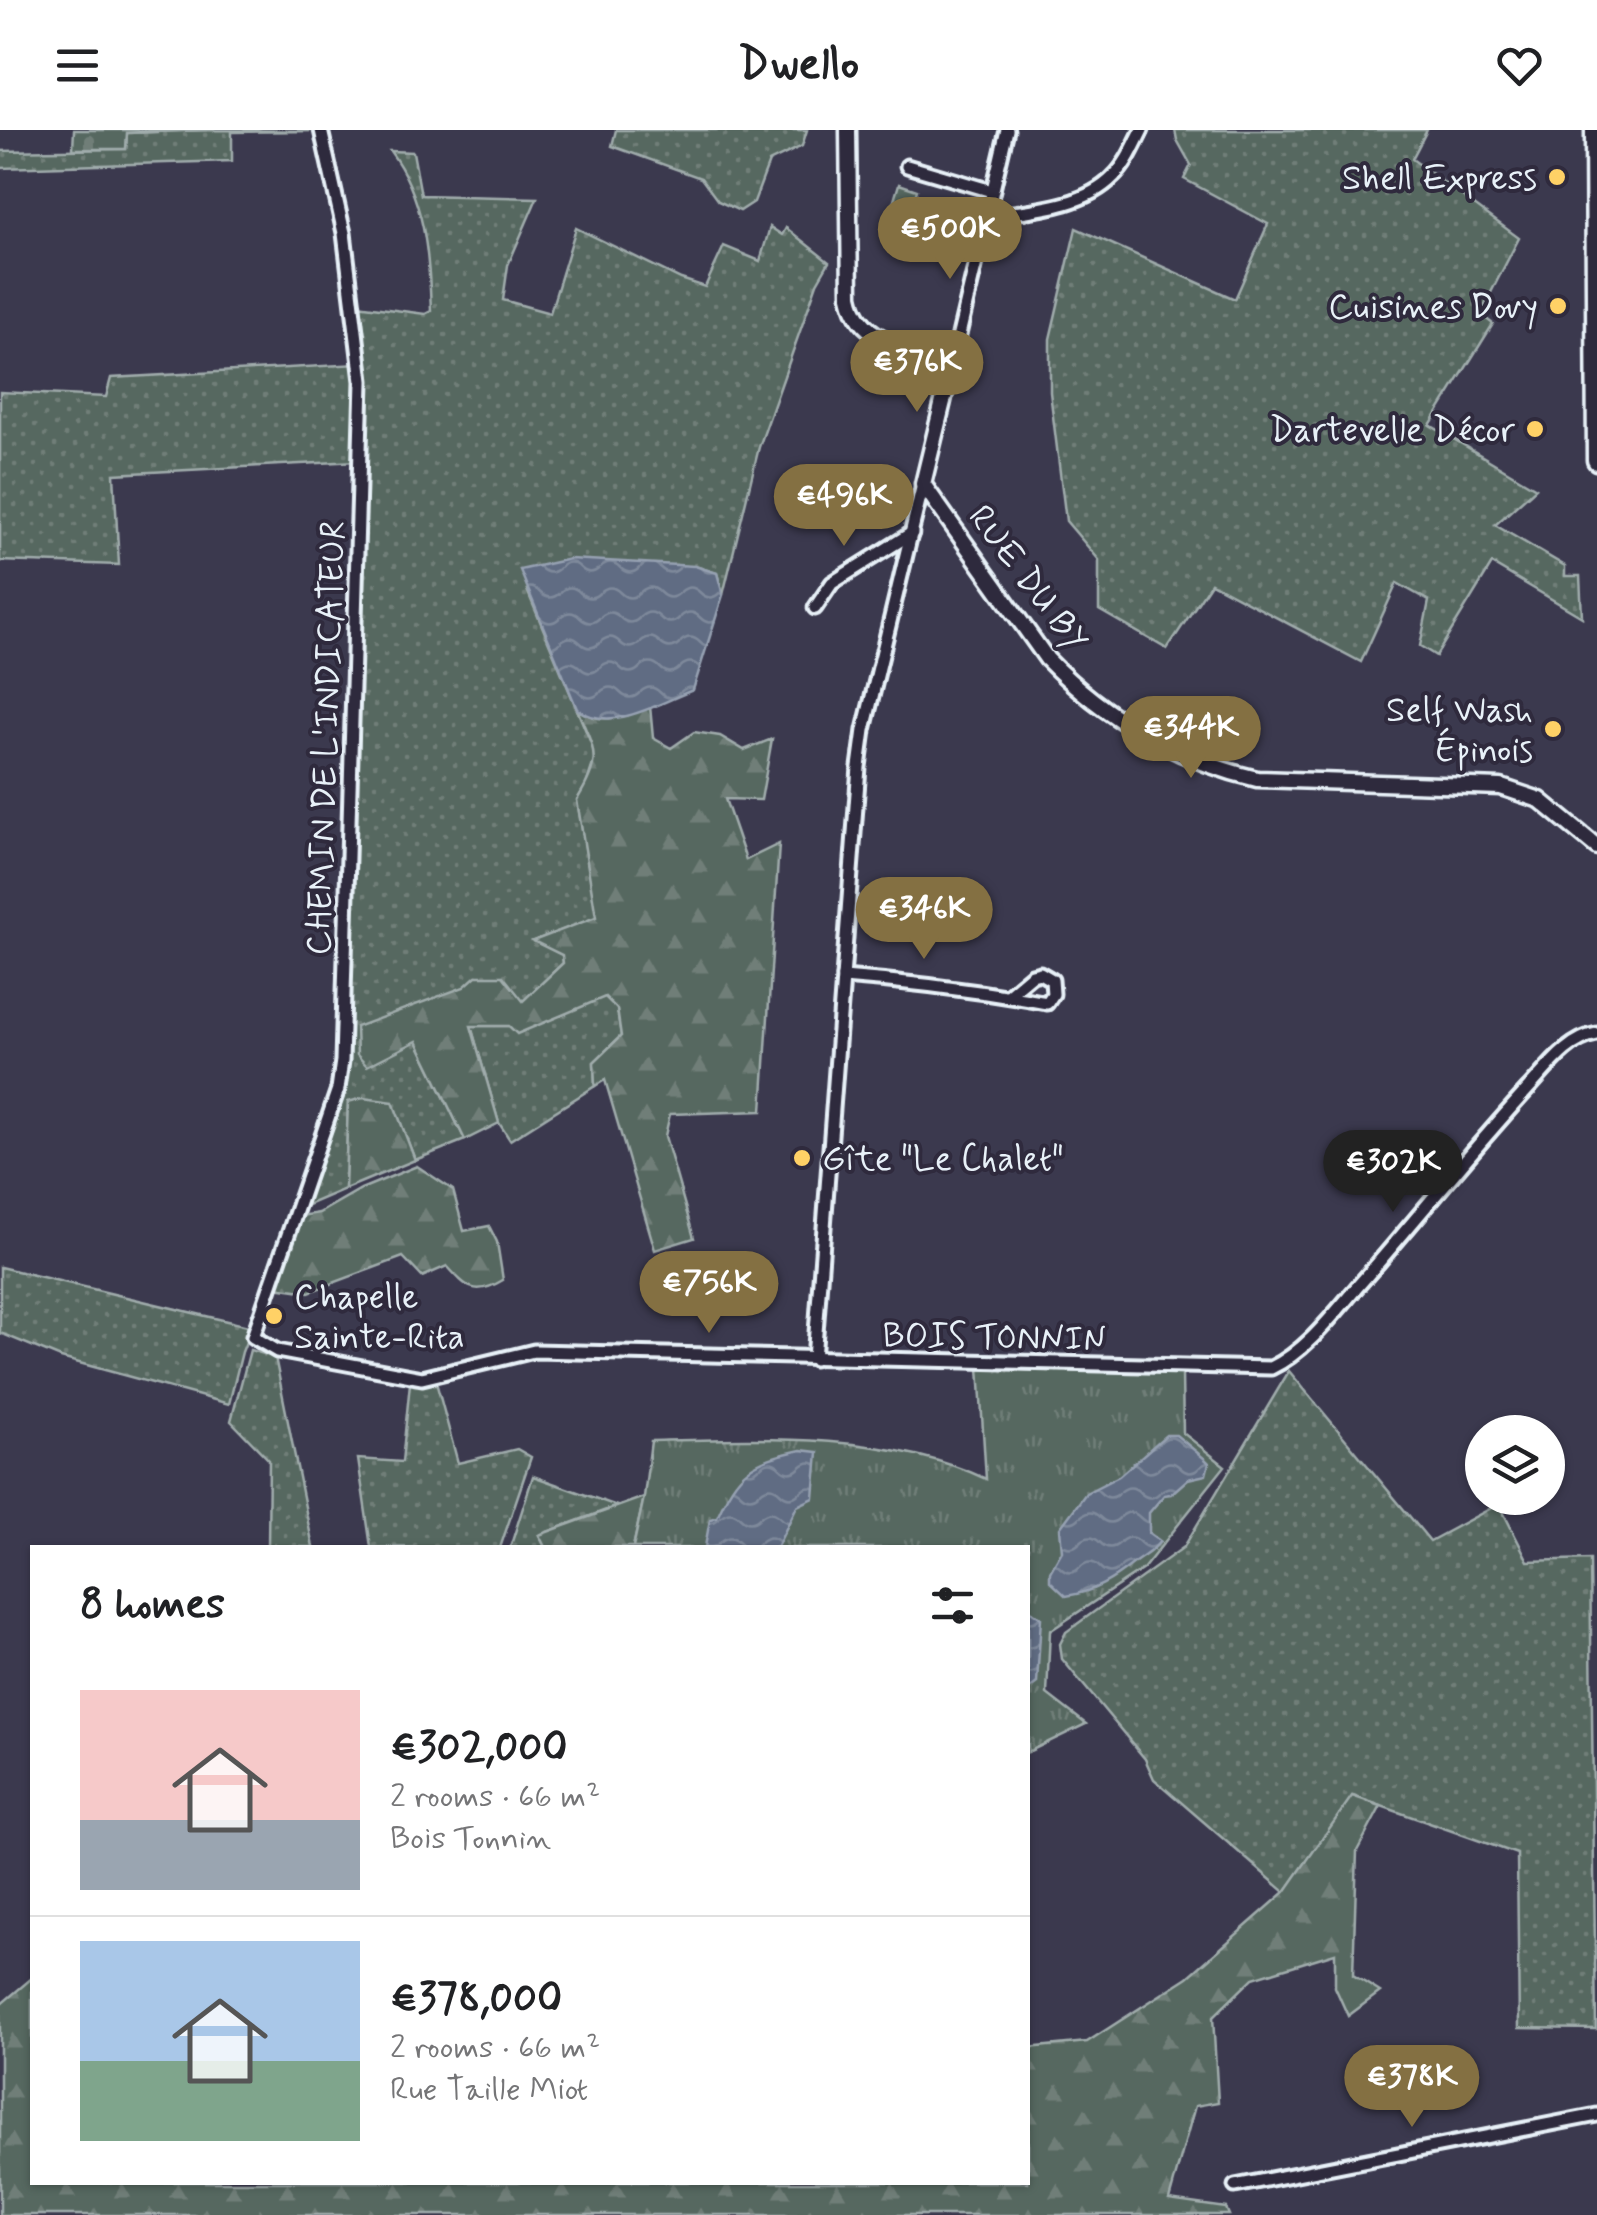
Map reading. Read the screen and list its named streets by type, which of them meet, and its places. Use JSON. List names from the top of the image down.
{
  "streets": {
    "street": ["RUE DU BY", "CHEMIN DE L'INDICATEUR", "BOIS TONNIN"]
  },
  "crossings": [
    ["CHEMIN DE L'INDICATEUR", "BOIS TONNIN"]
  ],
  "places": [
    "Shell Express",
    "Cuisines Dovy",
    "Dartevelle Décor",
    "Self Wash Épinois",
    "Gîte \"Le Chalet\"",
    "Chapelle Sainte-Rita"
  ],
  "page": {
    "header": "Dwello",
    "price": [
      "€500K",
      "€376K",
      "€496K",
      "€344K",
      "€346K",
      "€302K",
      "€756K",
      "€378K"
    ],
    "heading": "8 homes",
    "list": [
      {
        "name": "€302,000",
        "note": "2 rooms · 66 m² · Bois Tonnin"
      },
      {
        "name": "€378,000",
        "note": "2 rooms · 66 m² · Rue Taille Miot"
      }
    ]
  }
}
